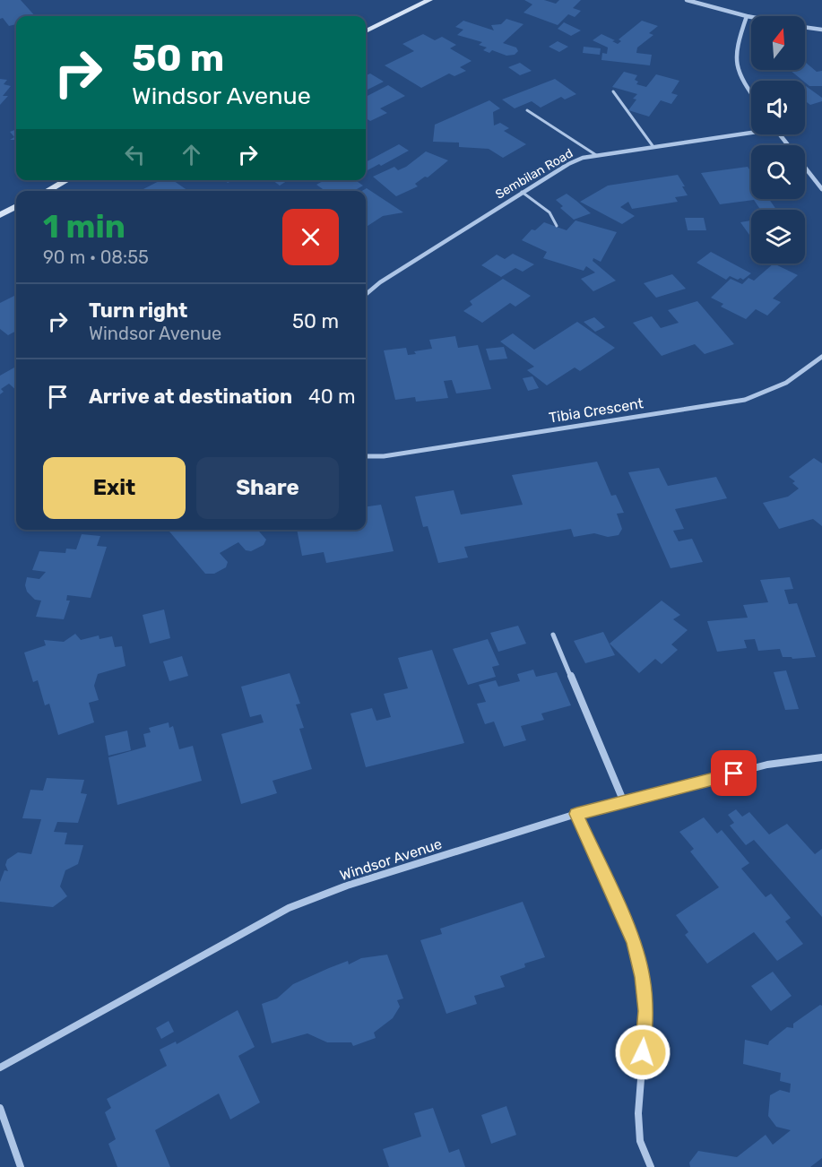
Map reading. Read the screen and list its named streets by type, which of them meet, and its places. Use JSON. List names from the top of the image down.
{
  "streets": {
    "street": ["Sembilan Road", "Tibia Crescent", "Windsor Avenue"]
  },
  "north": "top",
  "page": {
    "turn": ["50 m", "Windsor Avenue"],
    "heading": ["1 min", "90 m · 08:55"],
    "list": [
      {
        "name": "Turn right",
        "note": "Windsor Avenue",
        "value": "50 m"
      },
      {
        "name": "Arrive at destination",
        "value": "40 m"
      }
    ],
    "buttons": ["Exit", "Share"]
  }
}
